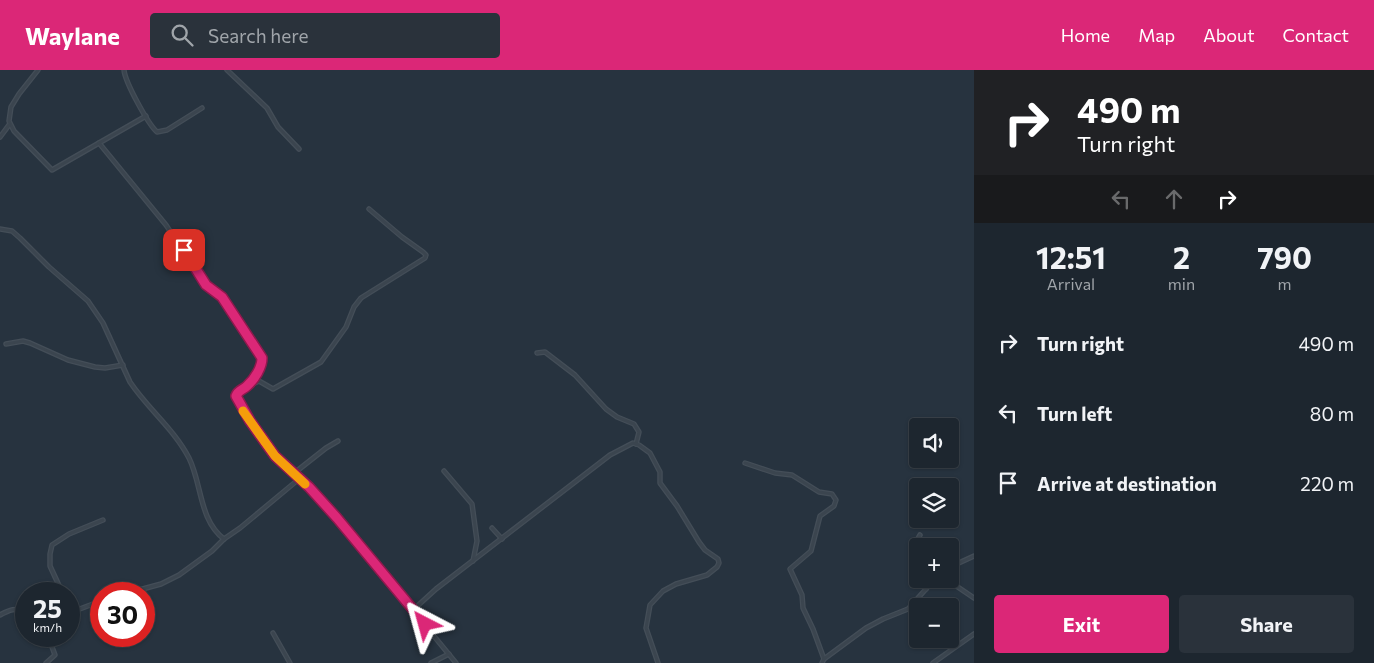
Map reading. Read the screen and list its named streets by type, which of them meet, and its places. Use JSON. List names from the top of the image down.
{
  "page": {
    "header": "Waylane",
    "search": "Search here",
    "nav": [
      "Home",
      "Map",
      "About",
      "Contact"
    ],
    "turn": ["490 m", "Turn right"],
    "eta": [
      "12:51",
      "Arrival",
      "2",
      "min",
      "790",
      "m"
    ],
    "list": [
      {
        "name": "Turn right",
        "value": "490 m"
      },
      {
        "name": "Turn left",
        "value": "80 m"
      },
      {
        "name": "Arrive at destination",
        "value": "220 m"
      }
    ],
    "map_buttons": ["+", "−"],
    "speed": "25 km/h",
    "limit": "30",
    "buttons": ["Exit", "Share"]
  }
}
